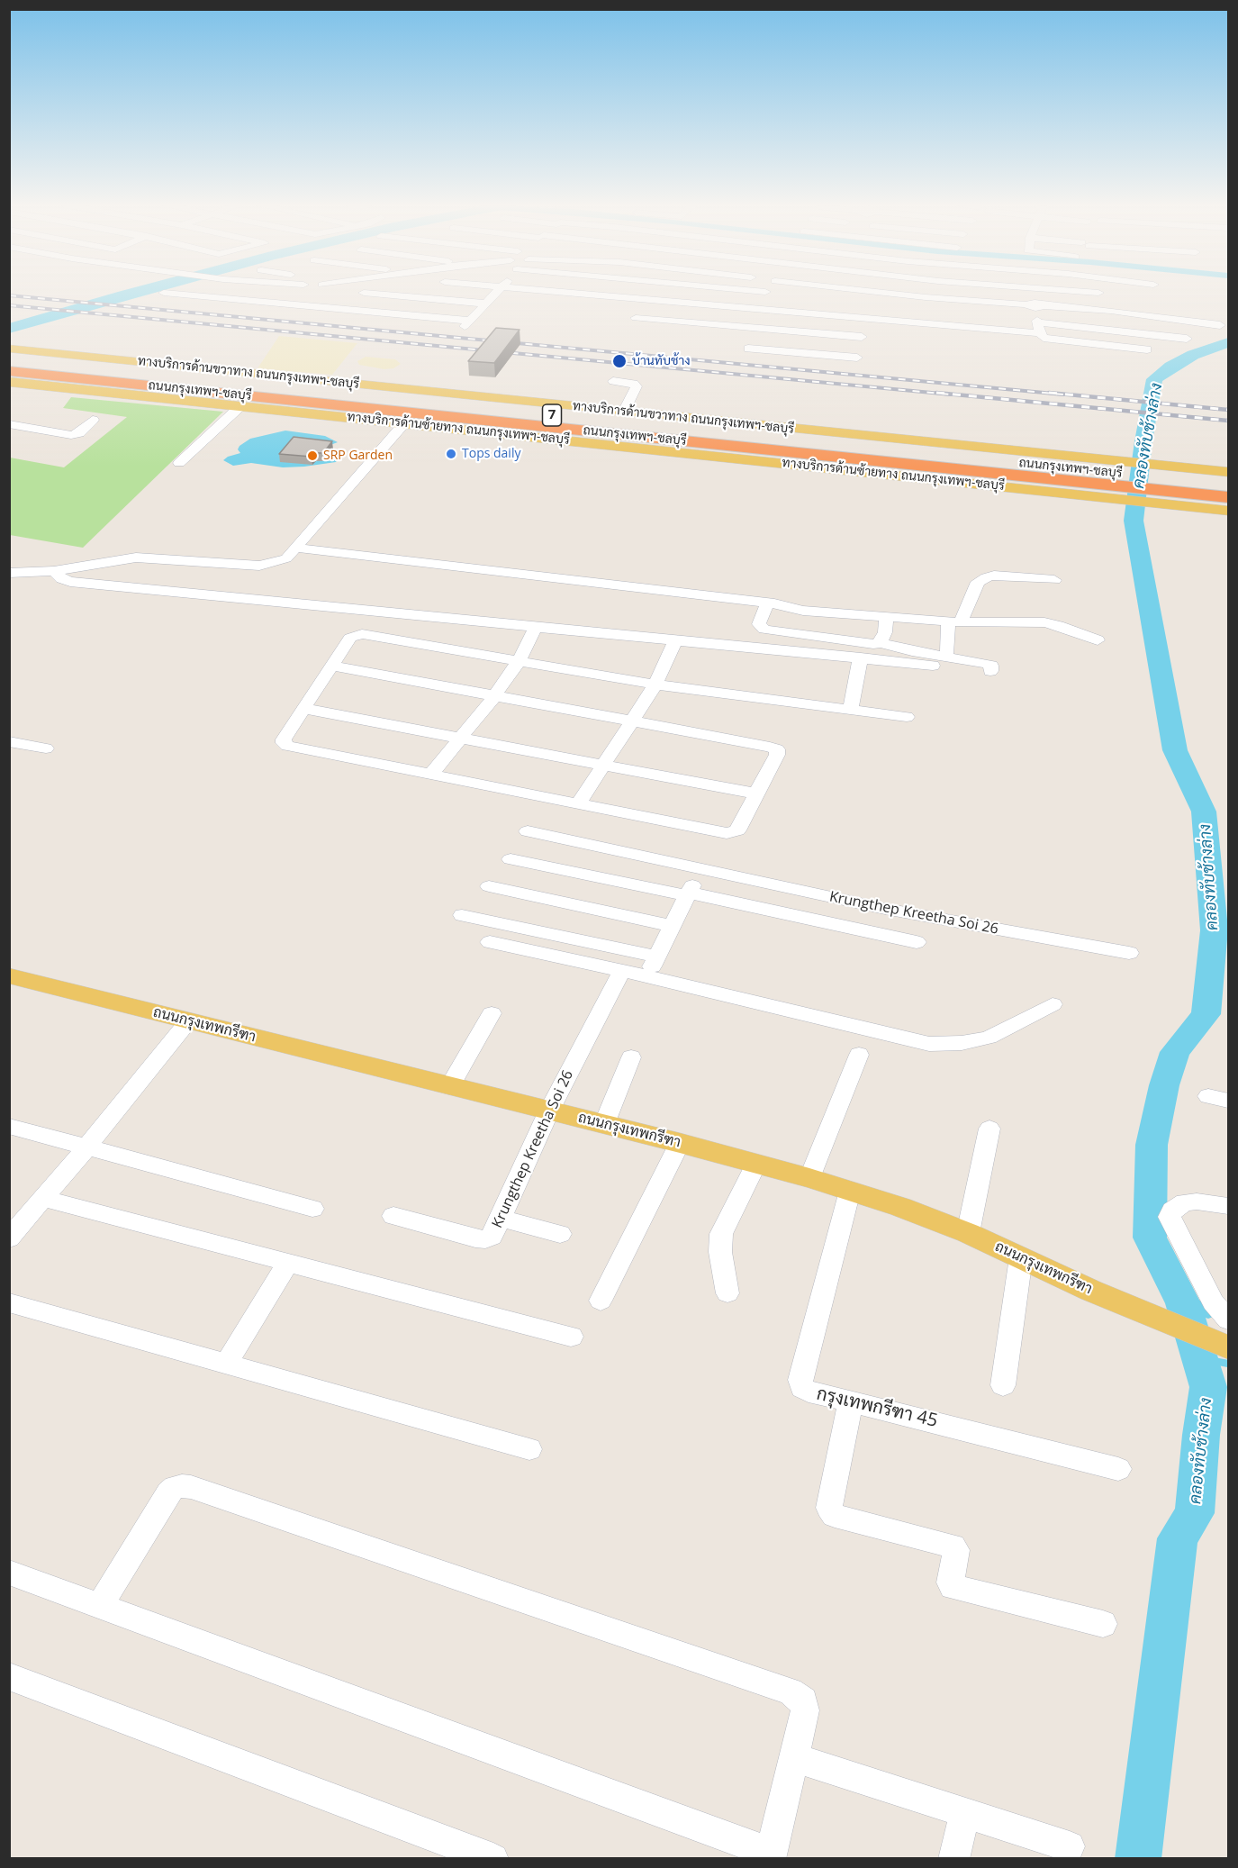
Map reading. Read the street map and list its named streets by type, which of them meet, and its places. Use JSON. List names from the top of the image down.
{
  "streets": {
    "highway": ["ถนนกรุงเทพฯ-ชลบุรี", "7"],
    "main road": ["ทางบริการด้านขวาทาง ถนนกรุงเทพฯ-ชลบุรี", "ทางบริการด้านซ้ายทาง ถนนกรุงเทพฯ-ชลบุรี", "ถนนกรุงเทพกรีฑา"],
    "street": ["Krungthep Kreetha Soi 26", "กรุงเทพกรีฑา 45"]
  },
  "crossings": [
    ["ทางบริการด้านขวาทาง ถนนกรุงเทพฯ-ชลบุรี", "ถนนกรุงเทพฯ-ชลบุรี"],
    ["ทางบริการด้านขวาทาง ถนนกรุงเทพฯ-ชลบุรี", "ทางบริการด้านซ้ายทาง ถนนกรุงเทพฯ-ชลบุรี"],
    ["ถนนกรุงเทพฯ-ชลบุรี", "ทางบริการด้านซ้ายทาง ถนนกรุงเทพฯ-ชลบุรี"],
    ["Krungthep Kreetha Soi 26", "ถนนกรุงเทพกรีฑา"],
    ["ถนนกรุงเทพกรีฑา", "กรุงเทพกรีฑา 45"]
  ],
  "water": ["คลองทับช้างล่าง"],
  "places": ["บ้านทับช้าง", "Tops daily", "SRP Garden"]
}
